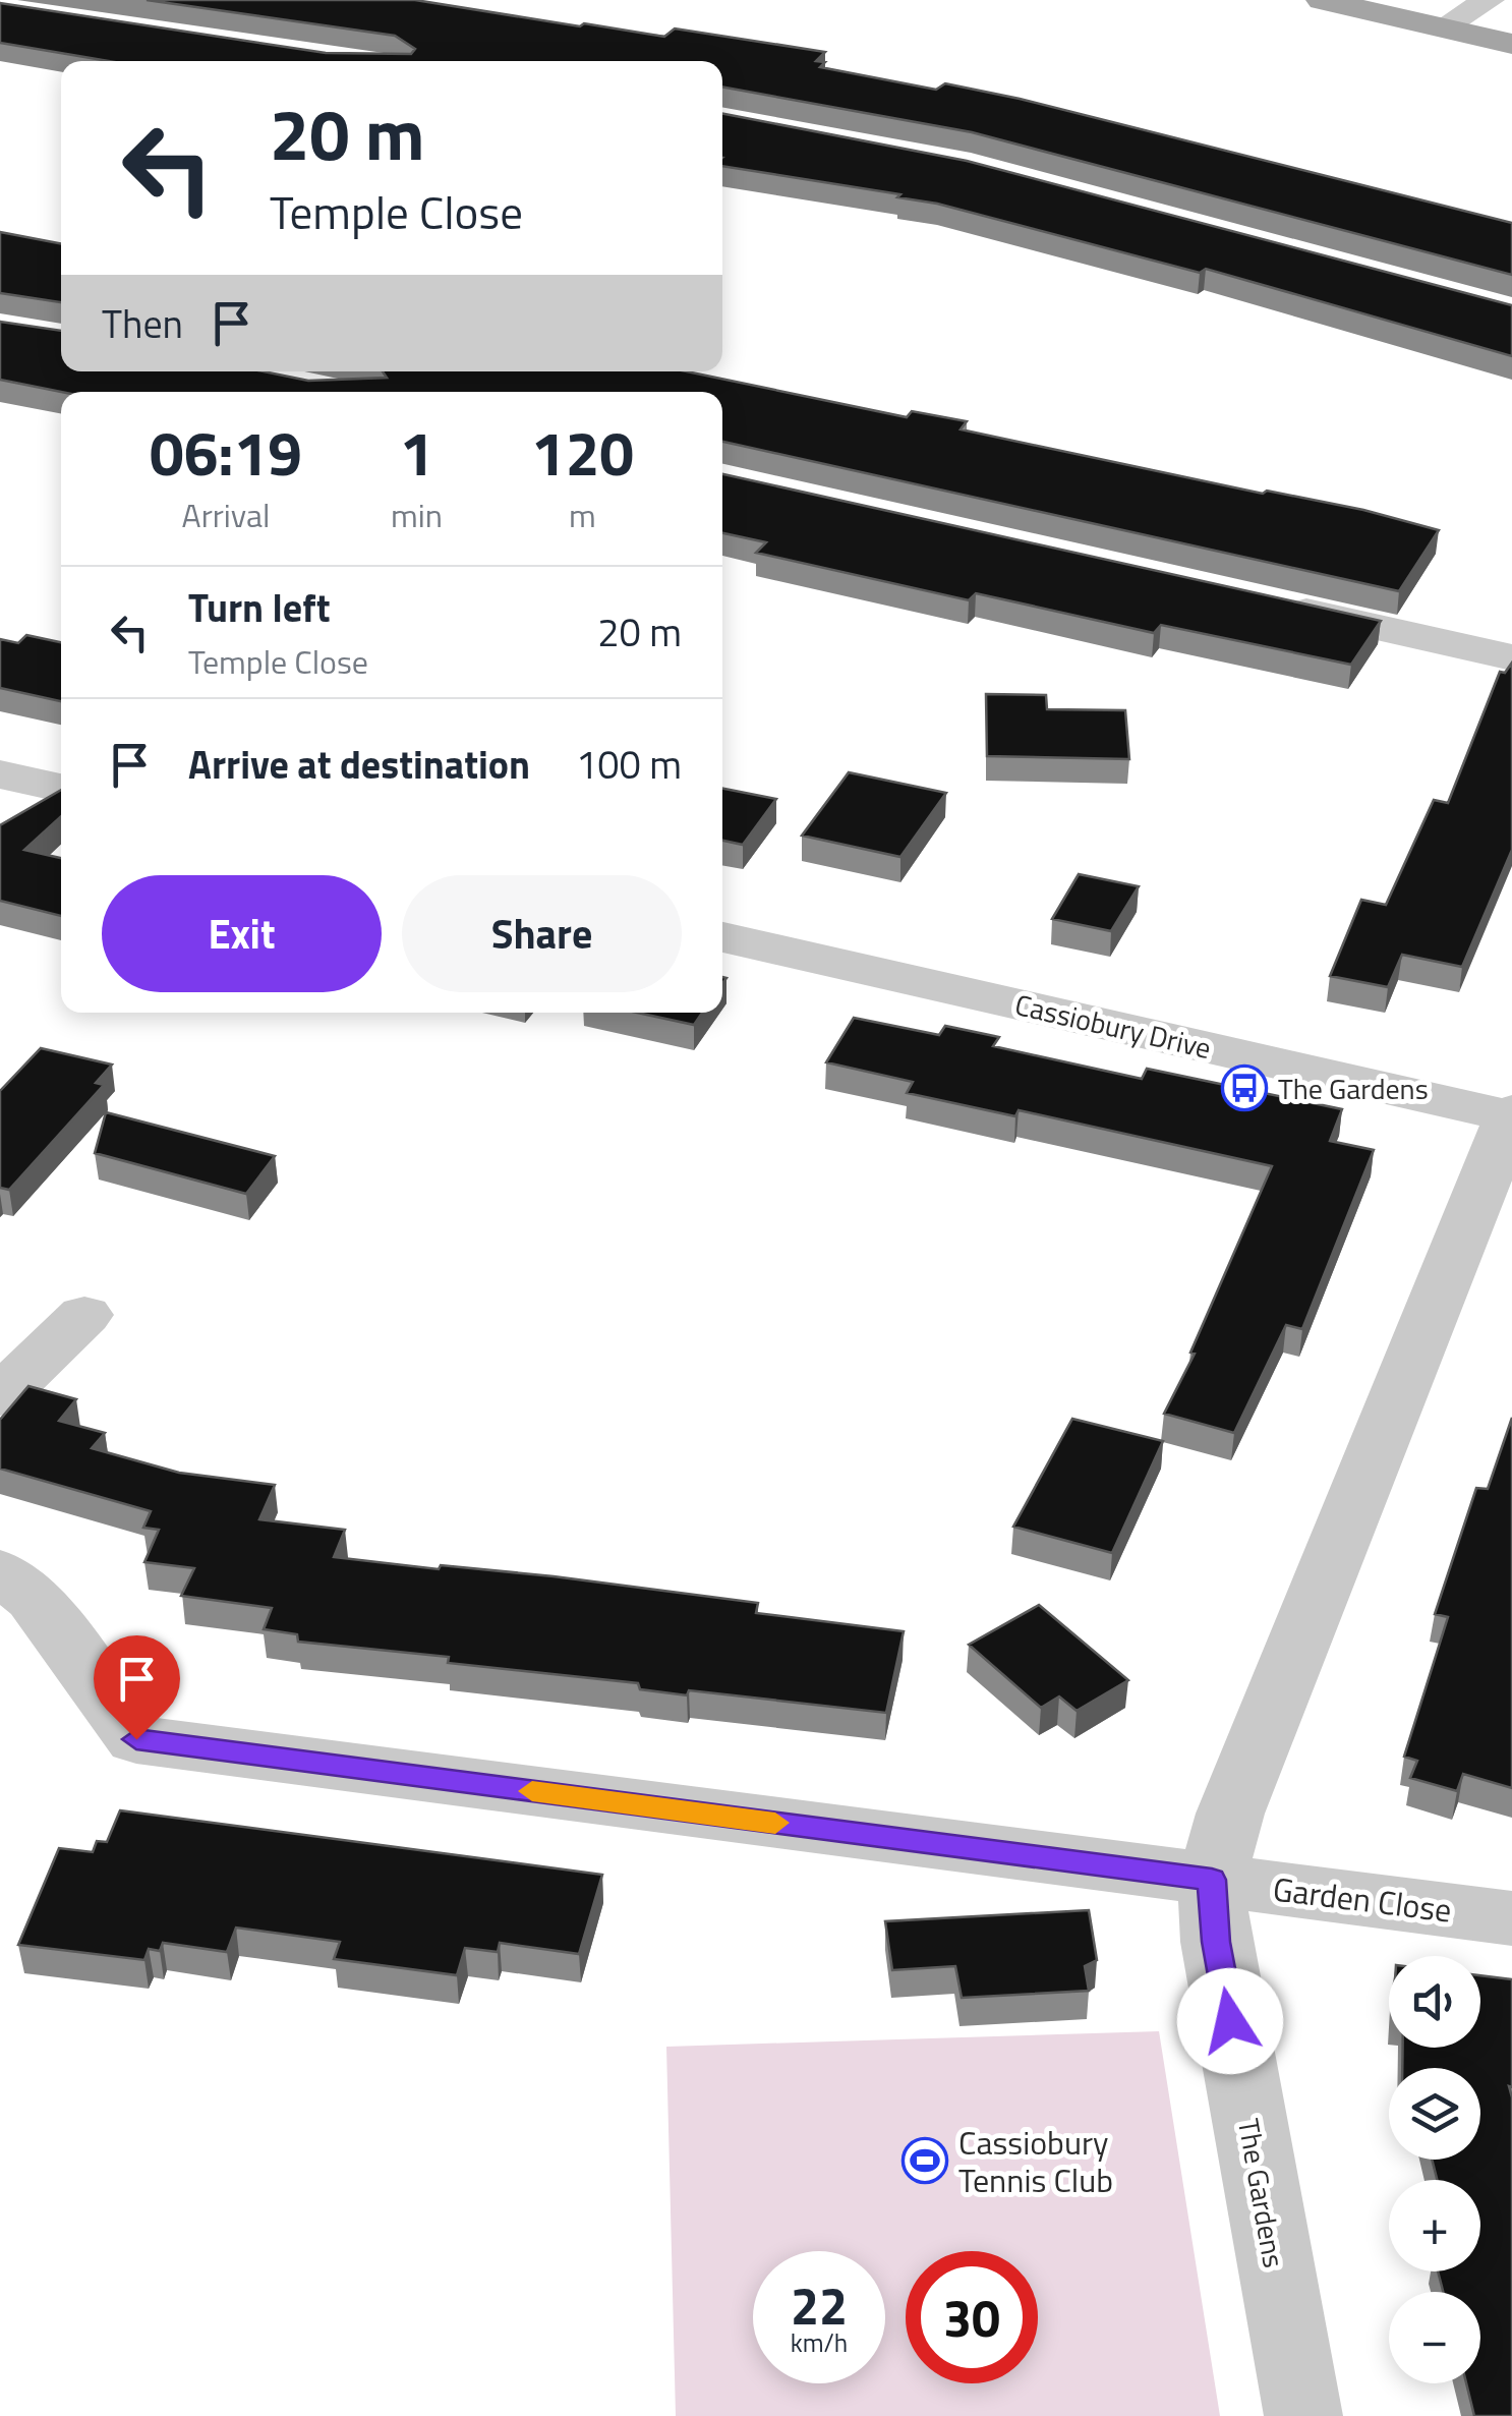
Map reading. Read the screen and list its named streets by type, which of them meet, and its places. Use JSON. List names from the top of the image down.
{
  "streets": {
    "street": ["Cassiobury Drive", "Garden Close", "The Gardens"]
  },
  "crossings": [
    ["Cassiobury Drive", "The Gardens"],
    ["Garden Close", "The Gardens"]
  ],
  "places": {
    "bus stop": ["The Gardens"],
    "sports": ["Cassiobury Tennis Club"]
  },
  "page": {
    "turn": ["20 m", "Temple Close"],
    "then": "Then",
    "eta": [
      "06:19",
      "Arrival",
      "1",
      "min",
      "120",
      "m"
    ],
    "list": [
      {
        "name": "Turn left",
        "note": "Temple Close",
        "value": "20 m"
      },
      {
        "name": "Arrive at destination",
        "value": "100 m"
      }
    ],
    "buttons": ["Exit", "Share"],
    "map_buttons": ["+", "−"],
    "speed": "22 km/h",
    "limit": "30"
  }
}
